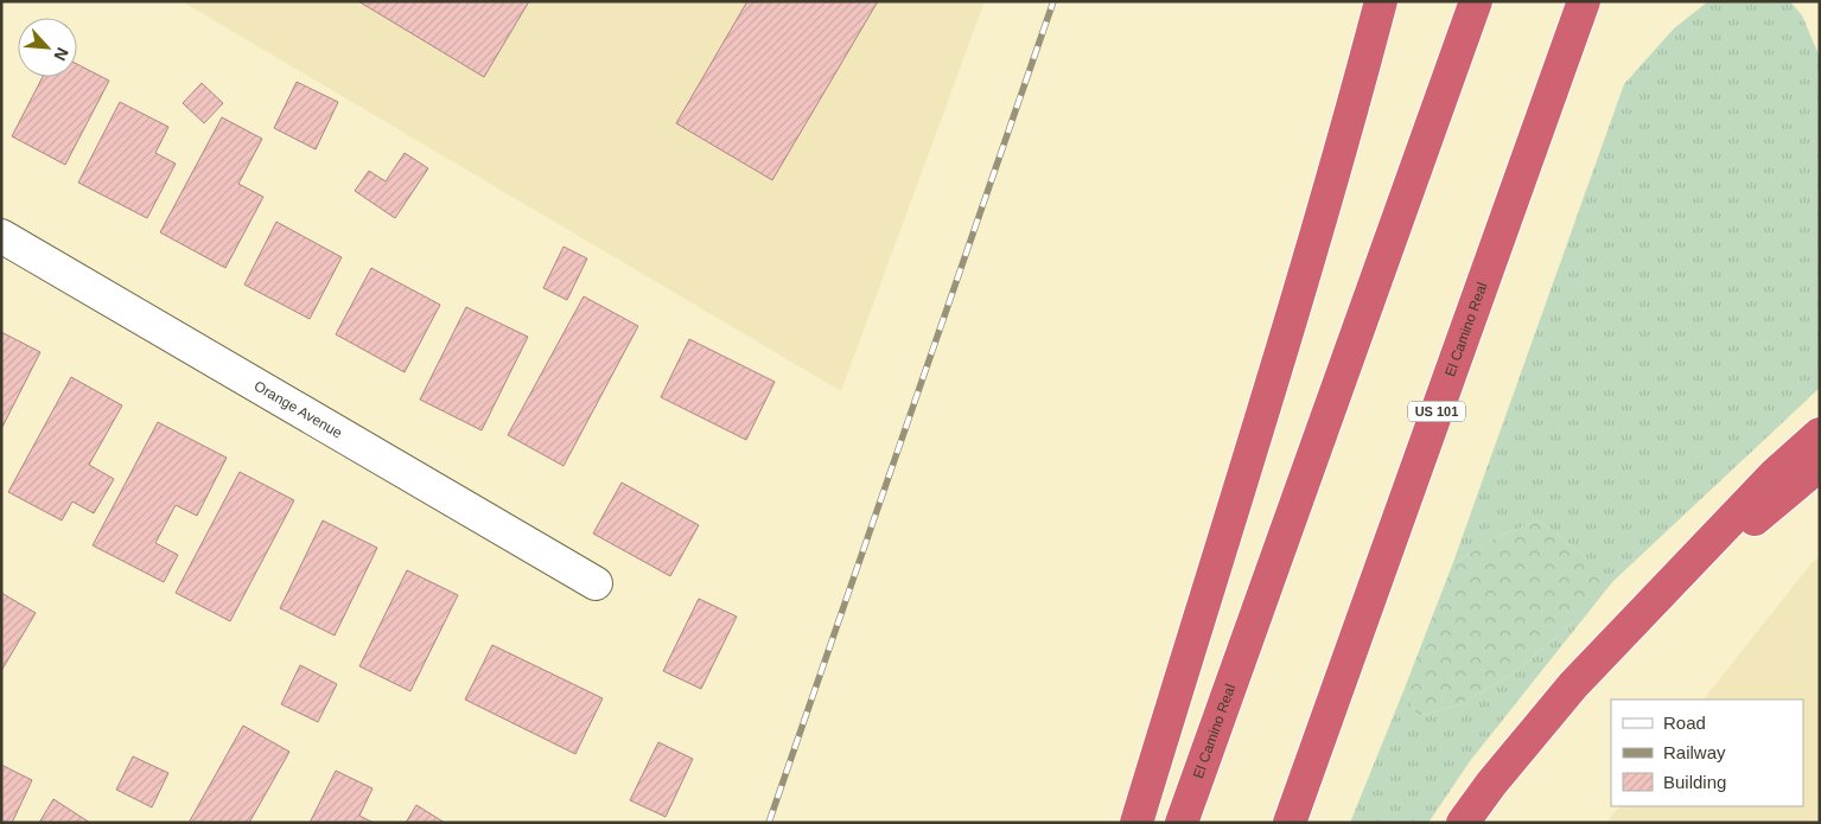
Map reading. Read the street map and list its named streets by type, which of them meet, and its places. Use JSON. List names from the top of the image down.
{
  "streets": {
    "highway": ["El Camino Real", "US 101"],
    "street": ["Orange Avenue"]
  },
  "legend": ["Road", "Railway", "Building"],
  "north": "bottom right"
}
